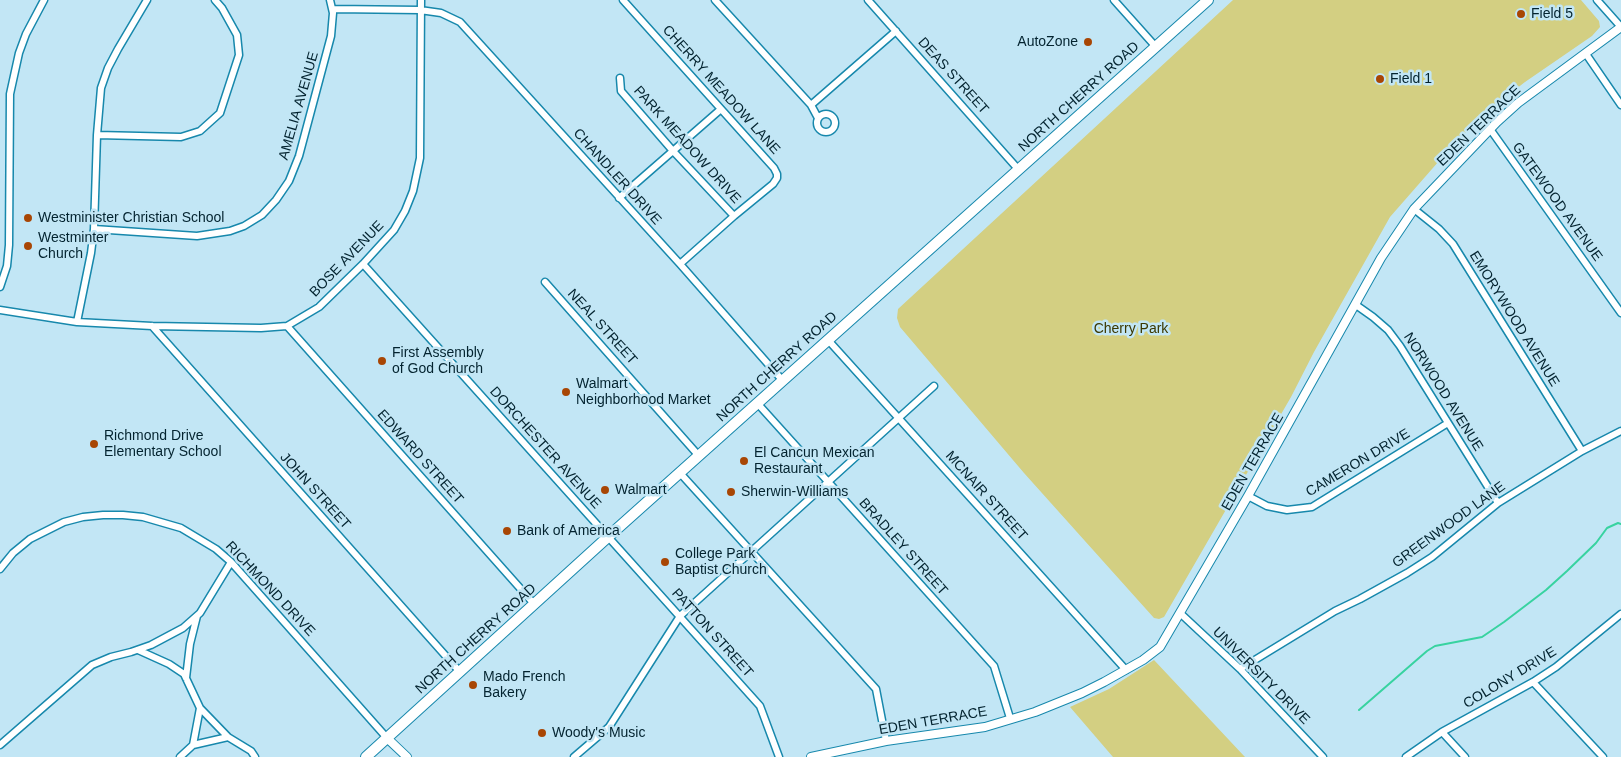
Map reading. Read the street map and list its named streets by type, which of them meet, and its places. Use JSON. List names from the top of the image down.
{
  "streets": {
    "main road": ["NORTH CHERRY ROAD"],
    "street": [
      "DEAS STREET",
      "CHERRY MEADOW LANE",
      "AMELIA AVENUE",
      "EDEN TERRACE",
      "PARK MEADOW DRIVE",
      "CHANDLER DRIVE",
      "GATEWOOD AVENUE",
      "BOSE AVENUE",
      "EMORYWOOD AVENUE",
      "NEAL STREET",
      "NORWOOD AVENUE",
      "DORCHESTER AVENUE",
      "EDWARD STREET",
      "CAMERON DRIVE",
      "JOHN STREET",
      "MCNAIR STREET",
      "GREENWOOD LANE",
      "BRADLEY STREET",
      "RICHMOND DRIVE",
      "PATTON STREET",
      "UNIVERSITY DRIVE",
      "COLONY DRIVE"
    ]
  },
  "crossings": [
    ["DEAS STREET", "NORTH CHERRY ROAD"],
    ["CHERRY MEADOW LANE", "PARK MEADOW DRIVE"],
    ["NORTH CHERRY ROAD", "CHANDLER DRIVE"],
    ["NORTH CHERRY ROAD", "NEAL STREET"],
    ["NORTH CHERRY ROAD", "DORCHESTER AVENUE"],
    ["NORTH CHERRY ROAD", "EDWARD STREET"],
    ["NORTH CHERRY ROAD", "JOHN STREET"],
    ["NORTH CHERRY ROAD", "MCNAIR STREET"],
    ["NORTH CHERRY ROAD", "BRADLEY STREET"],
    ["NORTH CHERRY ROAD", "RICHMOND DRIVE"],
    ["NORTH CHERRY ROAD", "PATTON STREET"],
    ["AMELIA AVENUE", "CHANDLER DRIVE"],
    ["EDEN TERRACE", "GATEWOOD AVENUE"],
    ["EDEN TERRACE", "EMORYWOOD AVENUE"],
    ["EDEN TERRACE", "NORWOOD AVENUE"],
    ["EDEN TERRACE", "CAMERON DRIVE"],
    ["EDEN TERRACE", "MCNAIR STREET"],
    ["EDEN TERRACE", "BRADLEY STREET"],
    ["EDEN TERRACE", "UNIVERSITY DRIVE"],
    ["PARK MEADOW DRIVE", "CHANDLER DRIVE"],
    ["CHANDLER DRIVE", "BOSE AVENUE"],
    ["BOSE AVENUE", "DORCHESTER AVENUE"],
    ["BOSE AVENUE", "EDWARD STREET"],
    ["BOSE AVENUE", "JOHN STREET"],
    ["EMORYWOOD AVENUE", "GREENWOOD LANE"],
    ["NORWOOD AVENUE", "CAMERON DRIVE"],
    ["NORWOOD AVENUE", "GREENWOOD LANE"],
    ["DORCHESTER AVENUE", "PATTON STREET"],
    ["GREENWOOD LANE", "UNIVERSITY DRIVE"]
  ],
  "parks": ["Cherry Park"],
  "places": [
    "Field 5",
    "AutoZone",
    "Field 1",
    "Westminister Christian School",
    "Westminter Church",
    "First Assembly of God Church",
    "Walmart Neighborhood Market",
    "Richmond Drive Elementary School",
    "El Cancun Mexican Restaurant",
    "Walmart",
    "Sherwin-Williams",
    "Bank of America",
    "College Park Baptist Church",
    "Mado French Bakery",
    "Woody's Music"
  ]
}
